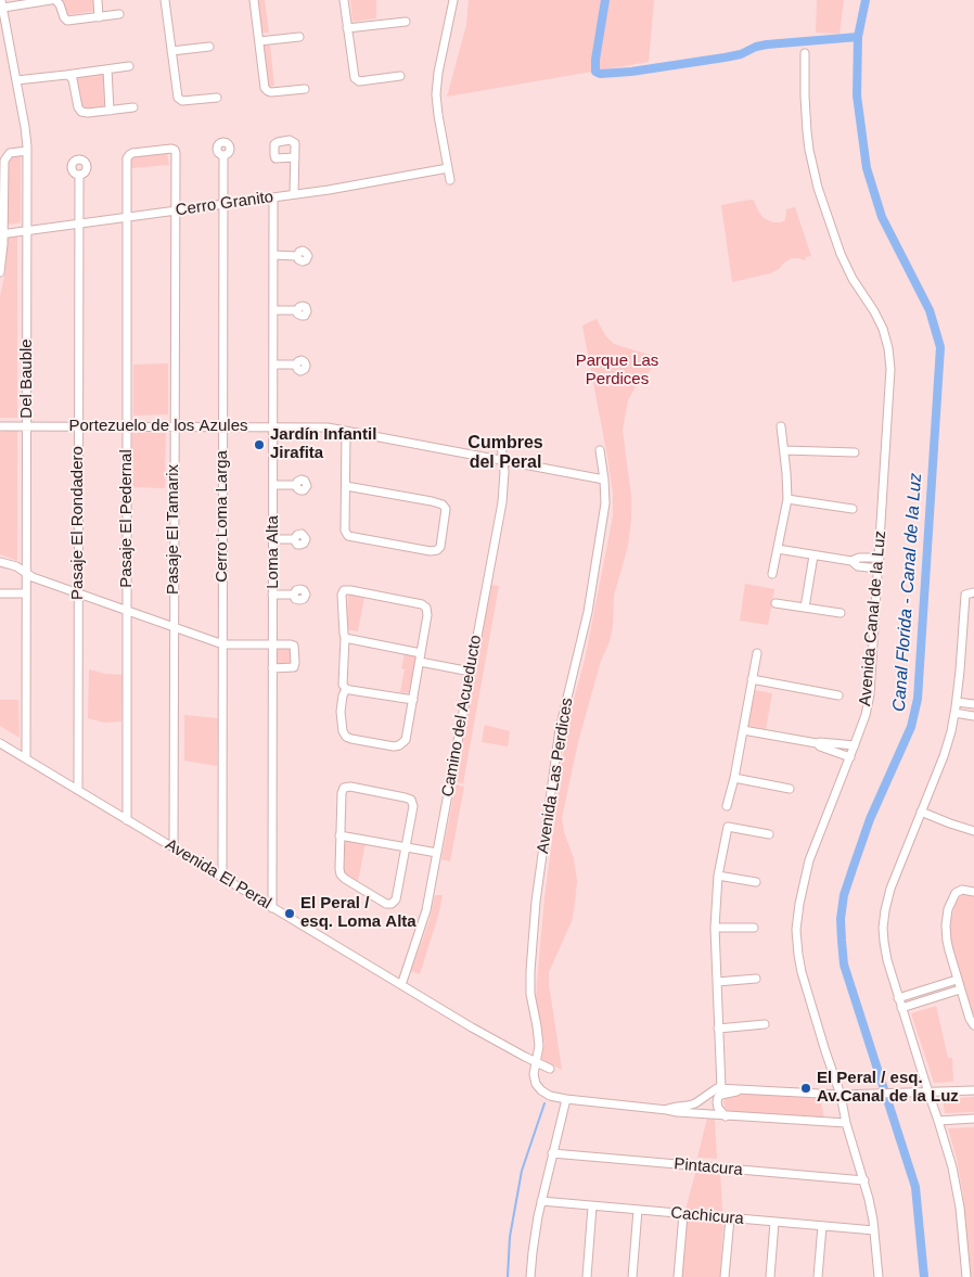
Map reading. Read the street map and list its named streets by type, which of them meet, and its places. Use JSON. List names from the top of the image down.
{
  "streets": {
    "street": [
      "Cerro Granito",
      "Del Bauble",
      "Portezuelo de los Azules",
      "Cerro Loma Larga",
      "Pasaje El Pedernal",
      "Pasaje El Rondadero",
      "Pasaje El Tamarix",
      "Loma Alta",
      "Avenida Canal de la Luz",
      "Camino del Acueducto",
      "Avenida Las Perdices",
      "Avenida El Peral",
      "Pintacura",
      "Cachicura"
    ]
  },
  "crossings": [
    ["Cerro Granito", "Del Bauble"],
    ["Cerro Granito", "Cerro Loma Larga"],
    ["Cerro Granito", "Pasaje El Pedernal"],
    ["Cerro Granito", "Pasaje El Rondadero"],
    ["Cerro Granito", "Pasaje El Tamarix"],
    ["Cerro Granito", "Loma Alta"],
    ["Del Bauble", "Portezuelo de los Azules"],
    ["Del Bauble", "Avenida El Peral"],
    ["Portezuelo de los Azules", "Cerro Loma Larga"],
    ["Portezuelo de los Azules", "Pasaje El Pedernal"],
    ["Portezuelo de los Azules", "Pasaje El Rondadero"],
    ["Portezuelo de los Azules", "Pasaje El Tamarix"],
    ["Portezuelo de los Azules", "Loma Alta"],
    ["Portezuelo de los Azules", "Camino del Acueducto"],
    ["Portezuelo de los Azules", "Avenida Las Perdices"],
    ["Cerro Loma Larga", "Avenida El Peral"],
    ["Pasaje El Pedernal", "Pasaje El Tamarix"],
    ["Pasaje El Pedernal", "Avenida El Peral"],
    ["Pasaje El Rondadero", "Avenida El Peral"],
    ["Pasaje El Tamarix", "Avenida El Peral"],
    ["Loma Alta", "Avenida El Peral"],
    ["Avenida Canal de la Luz", "Pintacura"],
    ["Avenida Canal de la Luz", "Cachicura"],
    ["Camino del Acueducto", "Avenida El Peral"],
    ["Avenida Las Perdices", "Avenida El Peral"]
  ],
  "districts": ["Cumbres del Peral"],
  "water": ["Canal Florida - Canal de la Luz"],
  "parks": ["Parque Las Perdices"],
  "places": ["Jardín Infantil Jirafita", "El Peral / esq. Loma Alta", "El Peral / esq. Av.Canal de la Luz"]
}
